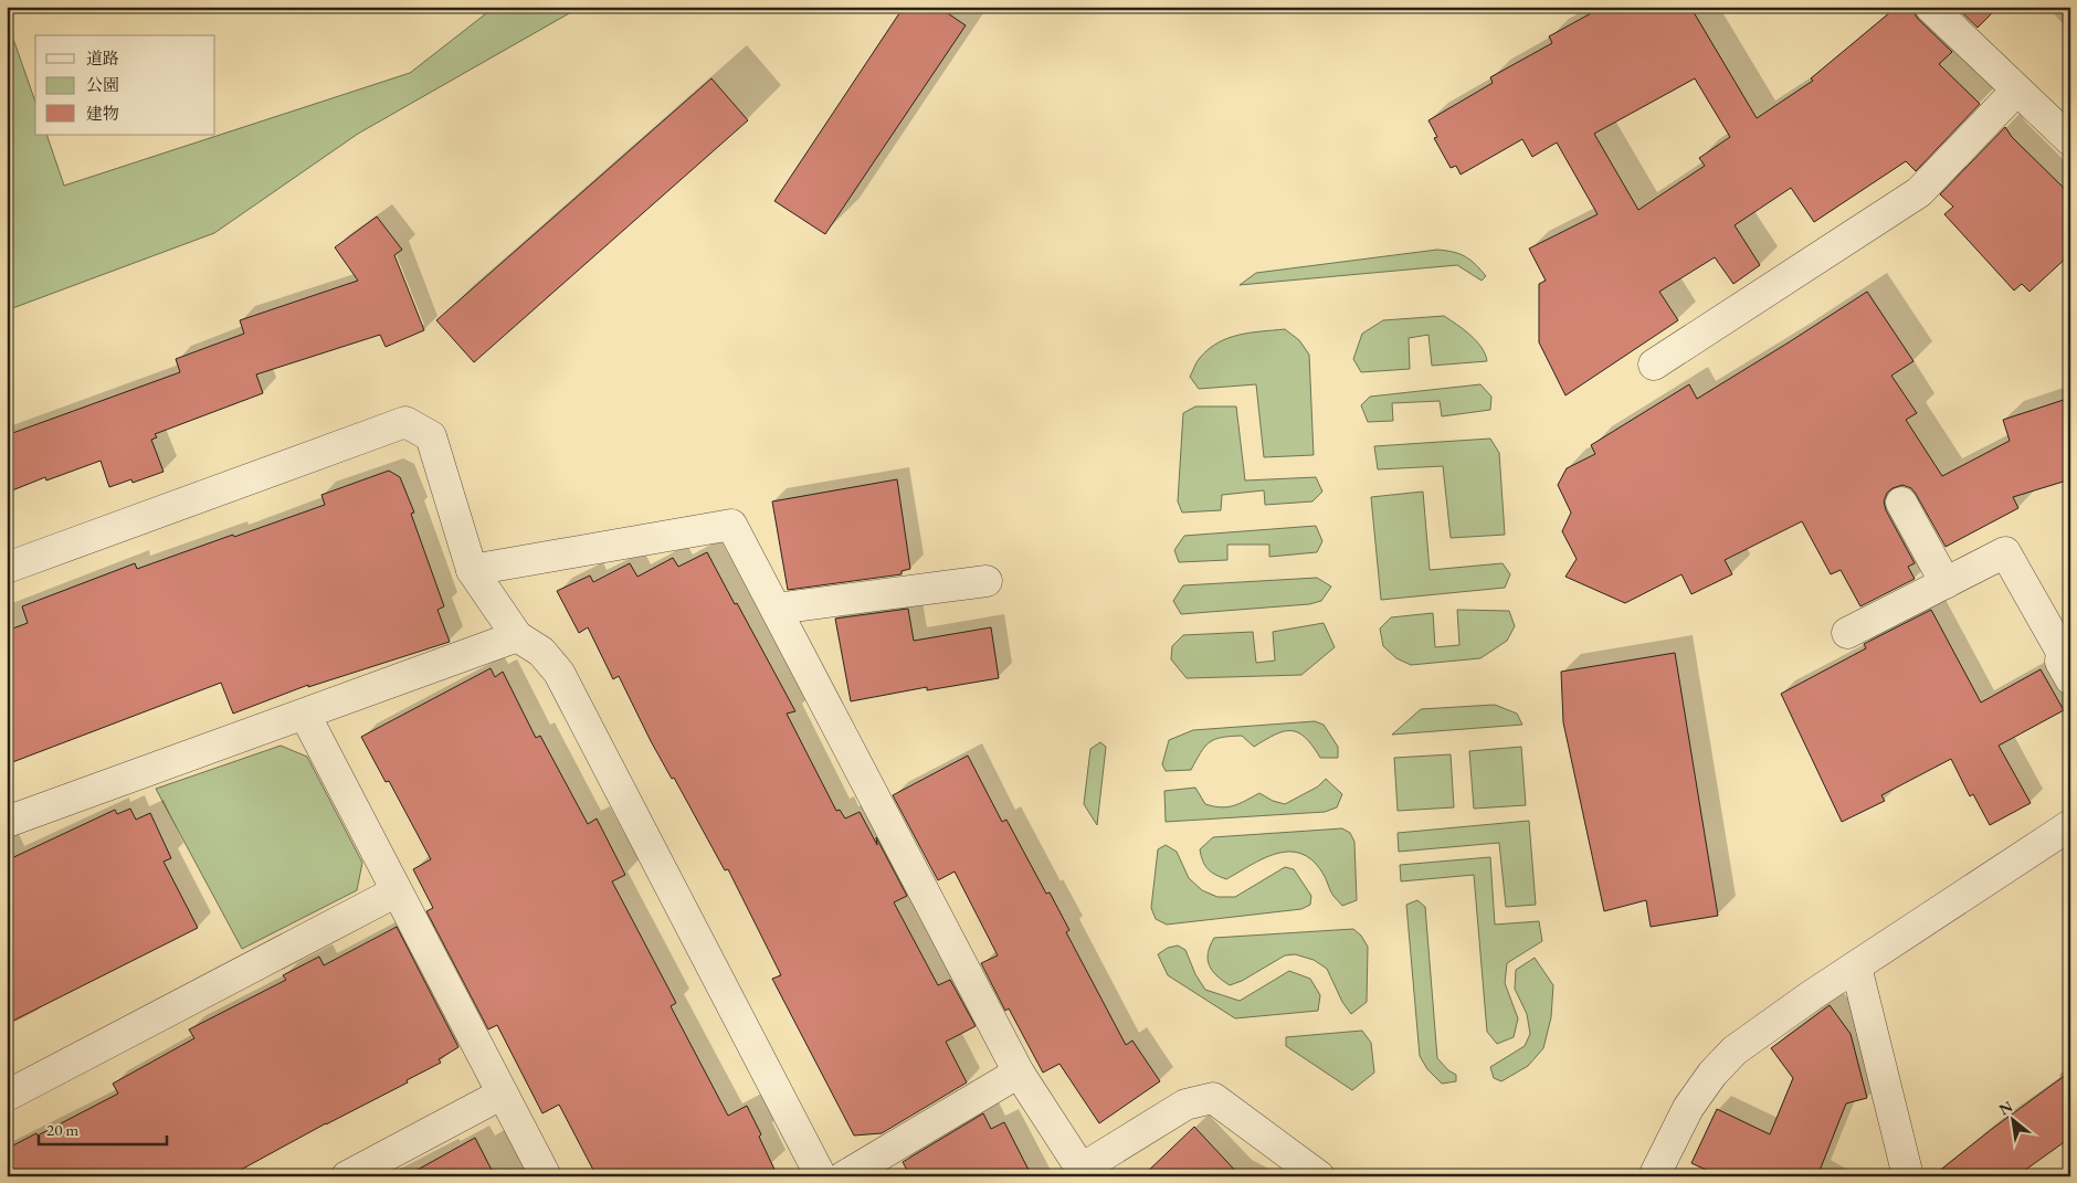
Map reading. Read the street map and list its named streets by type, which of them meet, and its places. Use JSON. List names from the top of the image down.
{
  "legend": ["道路", "公園", "建物"],
  "scale_bar": "20 m",
  "north": "top left"
}
